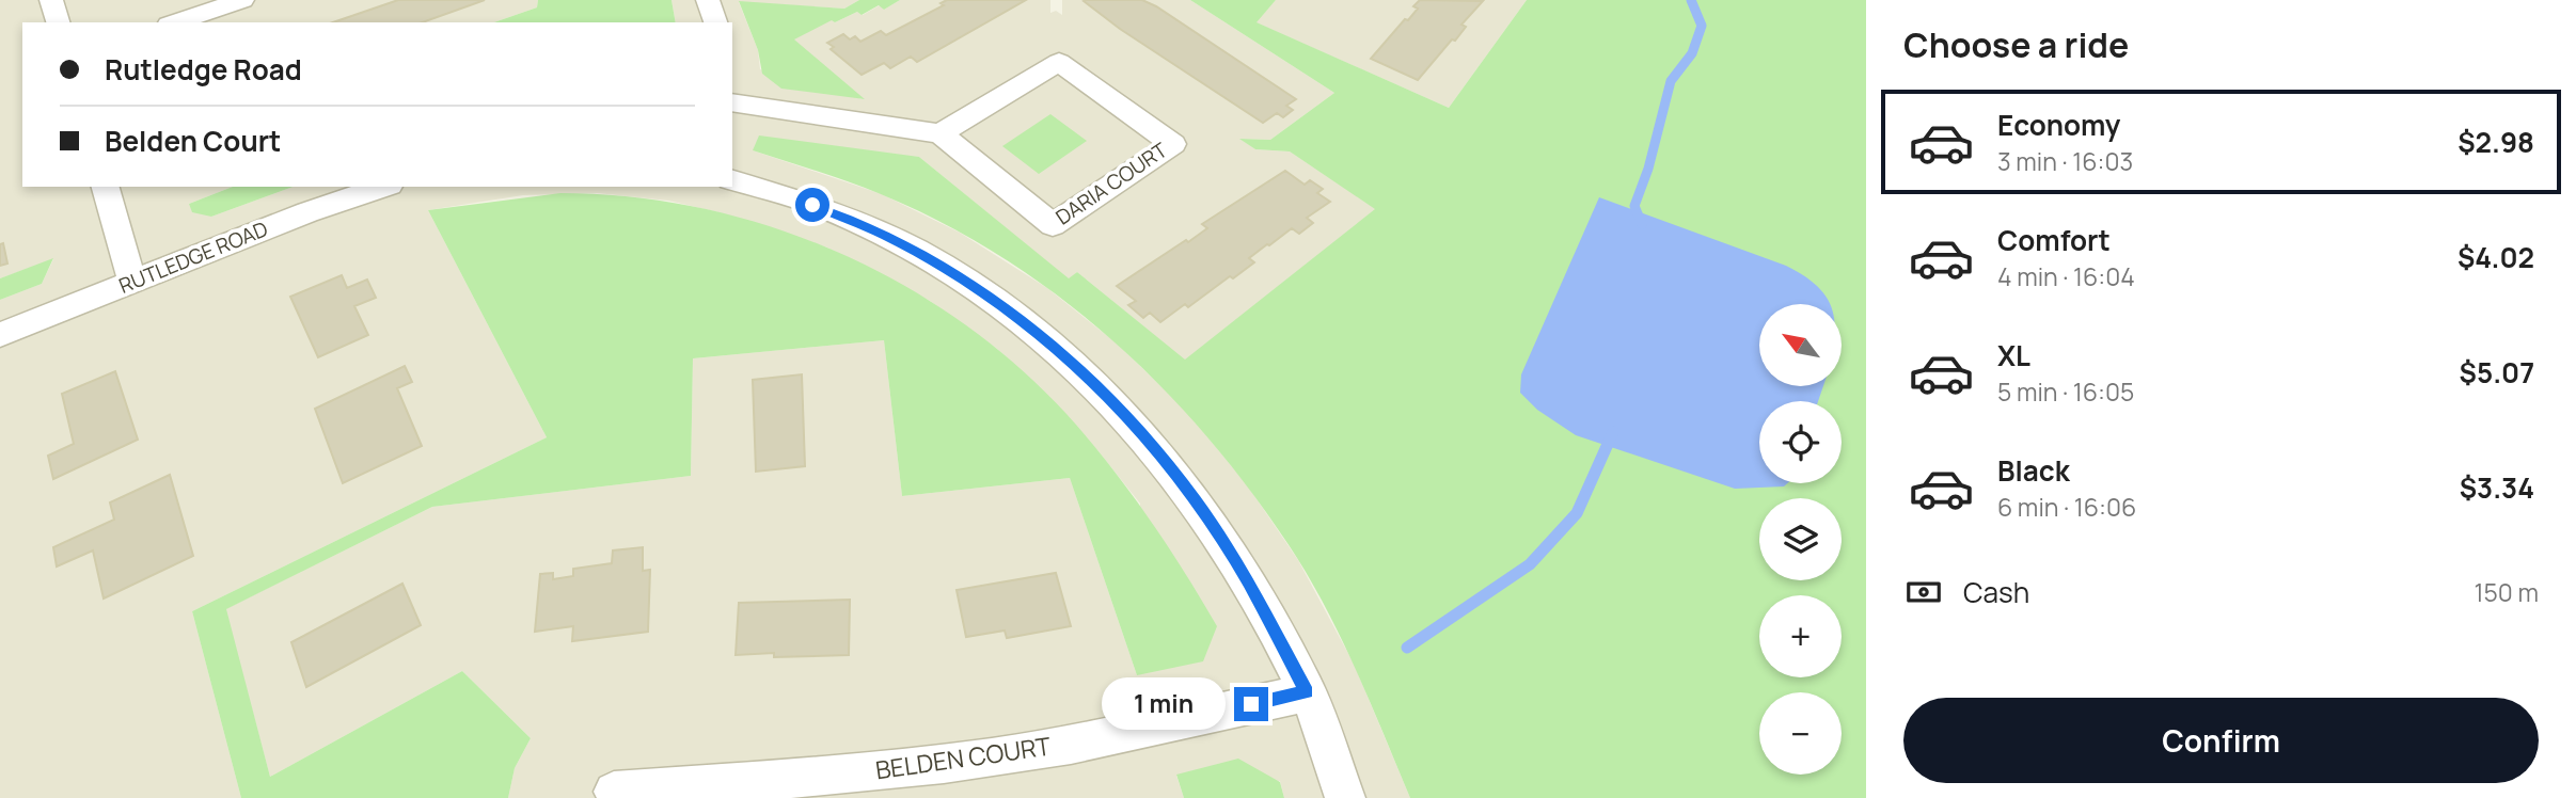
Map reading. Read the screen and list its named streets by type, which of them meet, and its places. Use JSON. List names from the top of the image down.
{
  "streets": {
    "street": ["DARIA COURT", "RUTLEDGE ROAD", "BELDEN COURT"]
  },
  "north": "top left",
  "page": {
    "heading": "Choose a ride",
    "banner": ["Rutledge Road", "Belden Court"],
    "list": [
      {
        "name": "Economy",
        "note": "3 min · 16:03",
        "value": "$2.98"
      },
      {
        "name": "Comfort",
        "note": "4 min · 16:04",
        "value": "$4.02"
      },
      {
        "name": "XL",
        "note": "5 min · 16:05",
        "value": "$5.07"
      },
      {
        "name": "Black",
        "note": "6 min · 16:06",
        "value": "$3.34"
      }
    ],
    "map_buttons": ["+", "−"],
    "pay": ["Cash", "150 m"],
    "bubble": "1 min",
    "buttons": "Confirm"
  }
}
